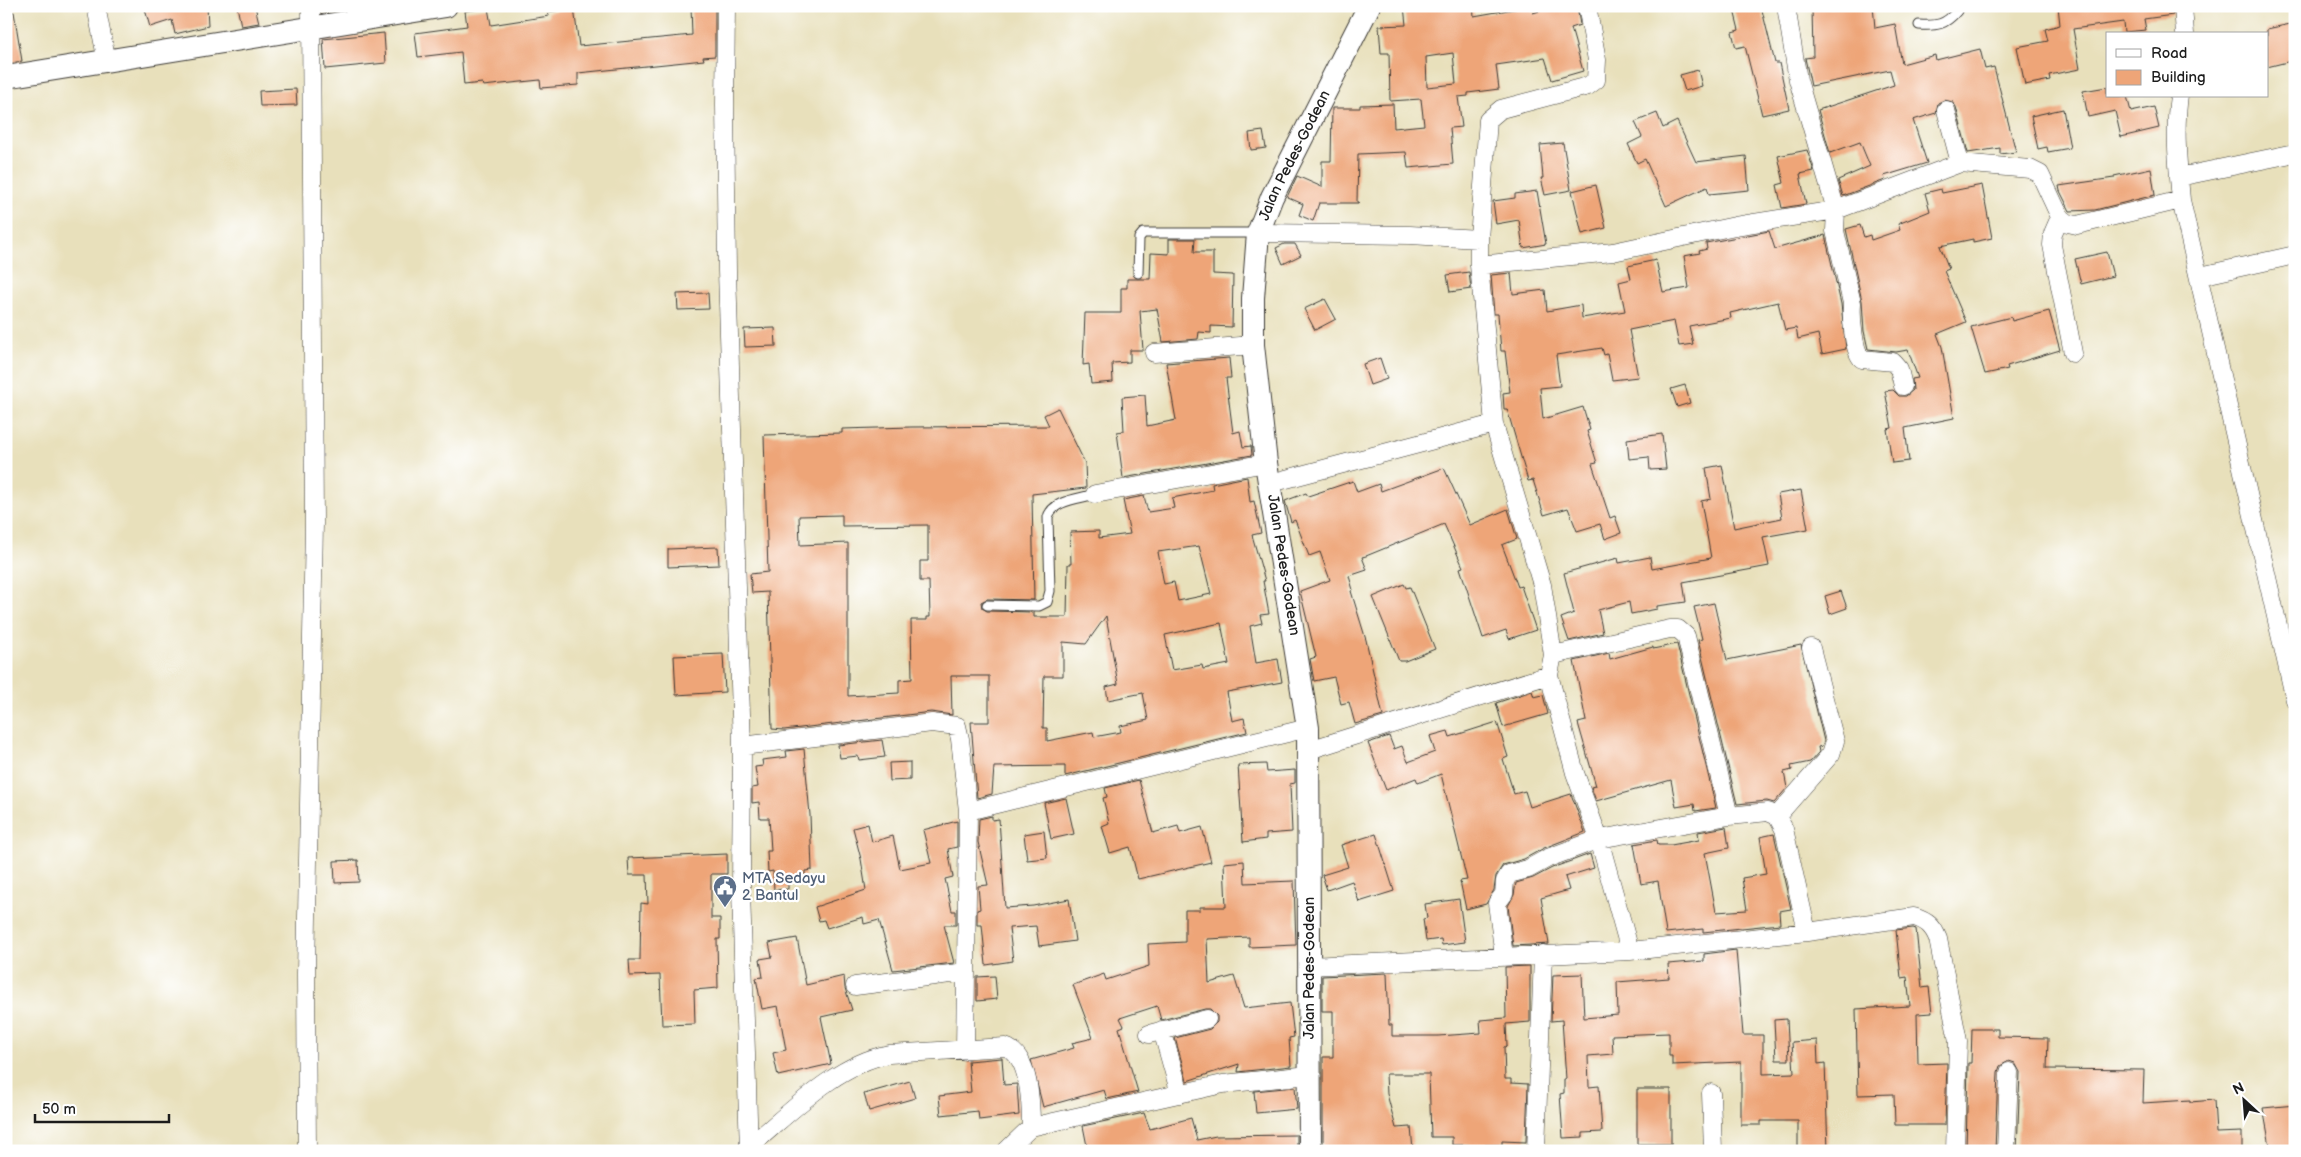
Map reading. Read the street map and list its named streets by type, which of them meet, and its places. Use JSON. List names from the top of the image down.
{
  "streets": {
    "street": ["Jalan Pedes-Godean"]
  },
  "places": {
    "public building": ["MTA Sedayu 2 Bantul"]
  },
  "legend": ["Road", "Building"],
  "scale_bar": "50 m",
  "north": "top left"
}
